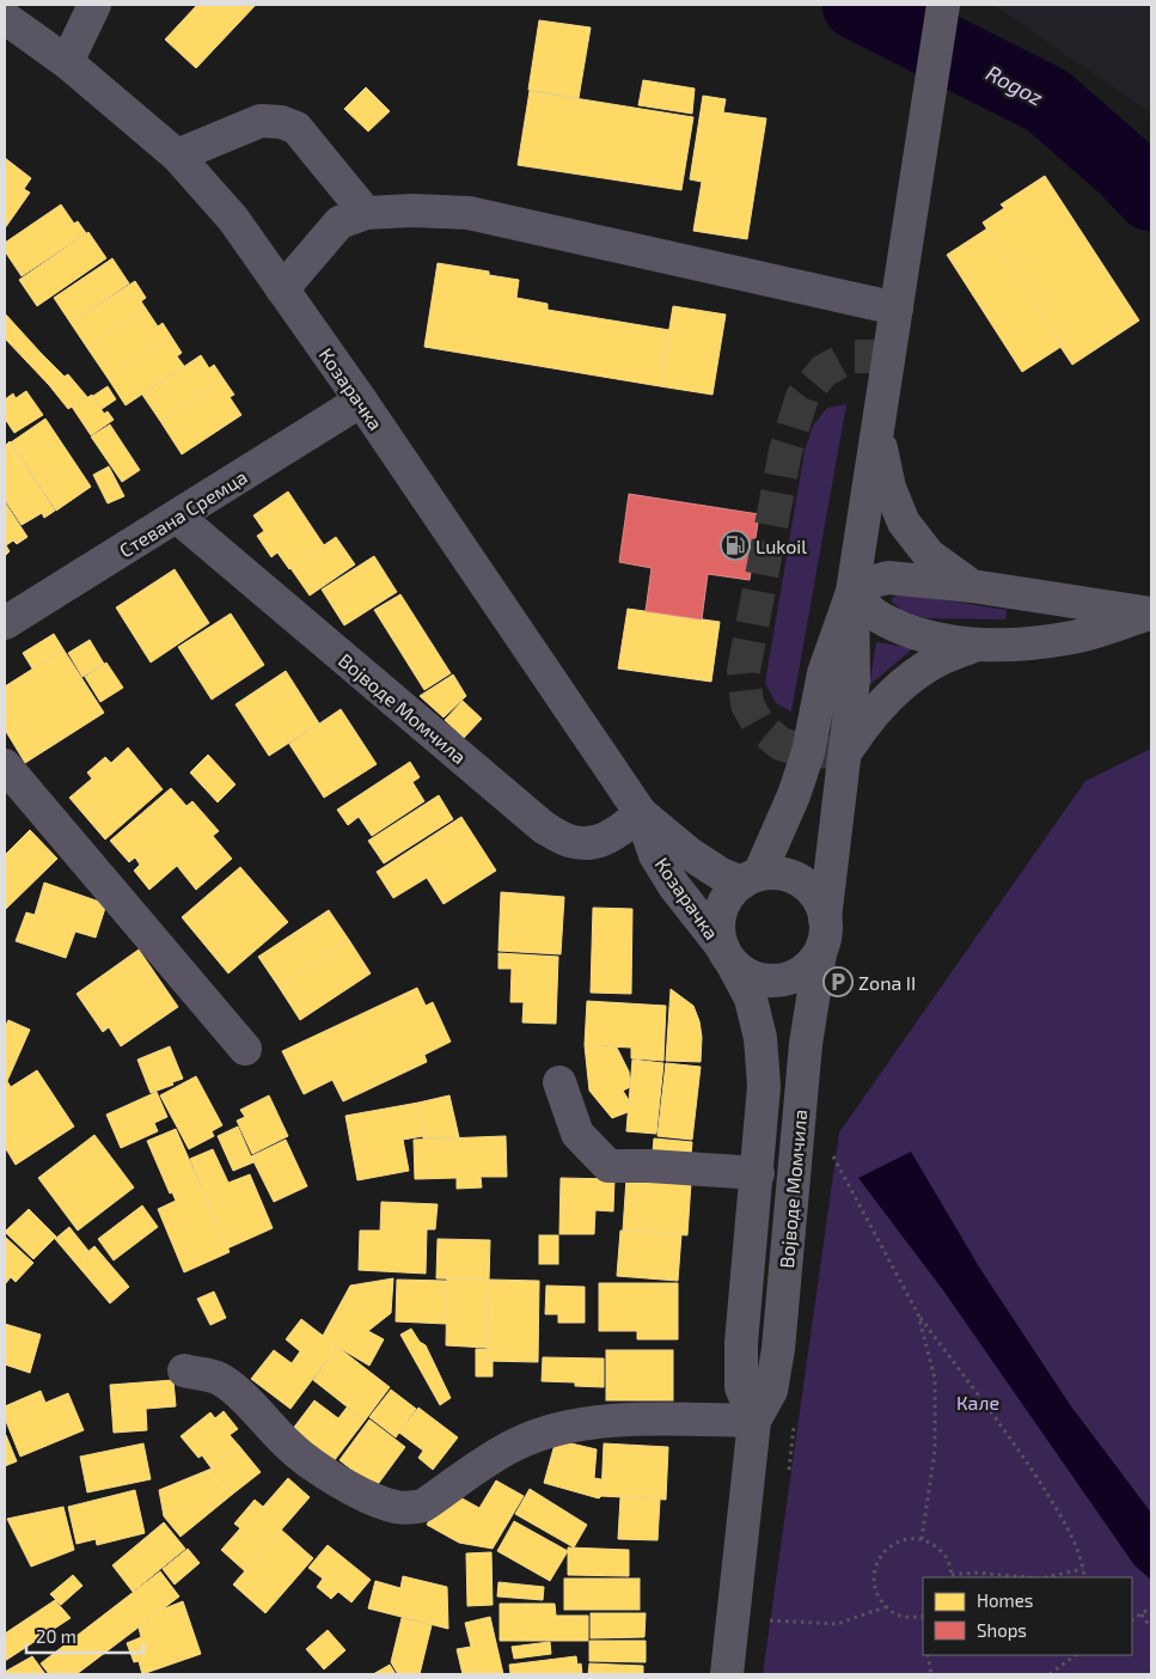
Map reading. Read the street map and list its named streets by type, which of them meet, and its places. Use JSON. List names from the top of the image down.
{
  "streets": {
    "main road": ["Војводе Момчила"],
    "street": ["Козарачка", "Стевана Сремца"]
  },
  "crossings": [
    ["Козарачка", "Стевана Сремца"],
    ["Козарачка", "Војводе Момчила"],
    ["Стевана Сремца", "Војводе Момчила"]
  ],
  "water": ["Rogoz"],
  "parks": ["Кале"],
  "places": {
    "fuel station": ["Lukoil"],
    "parking": ["Zona II"]
  },
  "legend": ["Homes", "Shops"],
  "scale_bar": "20 m"
}
